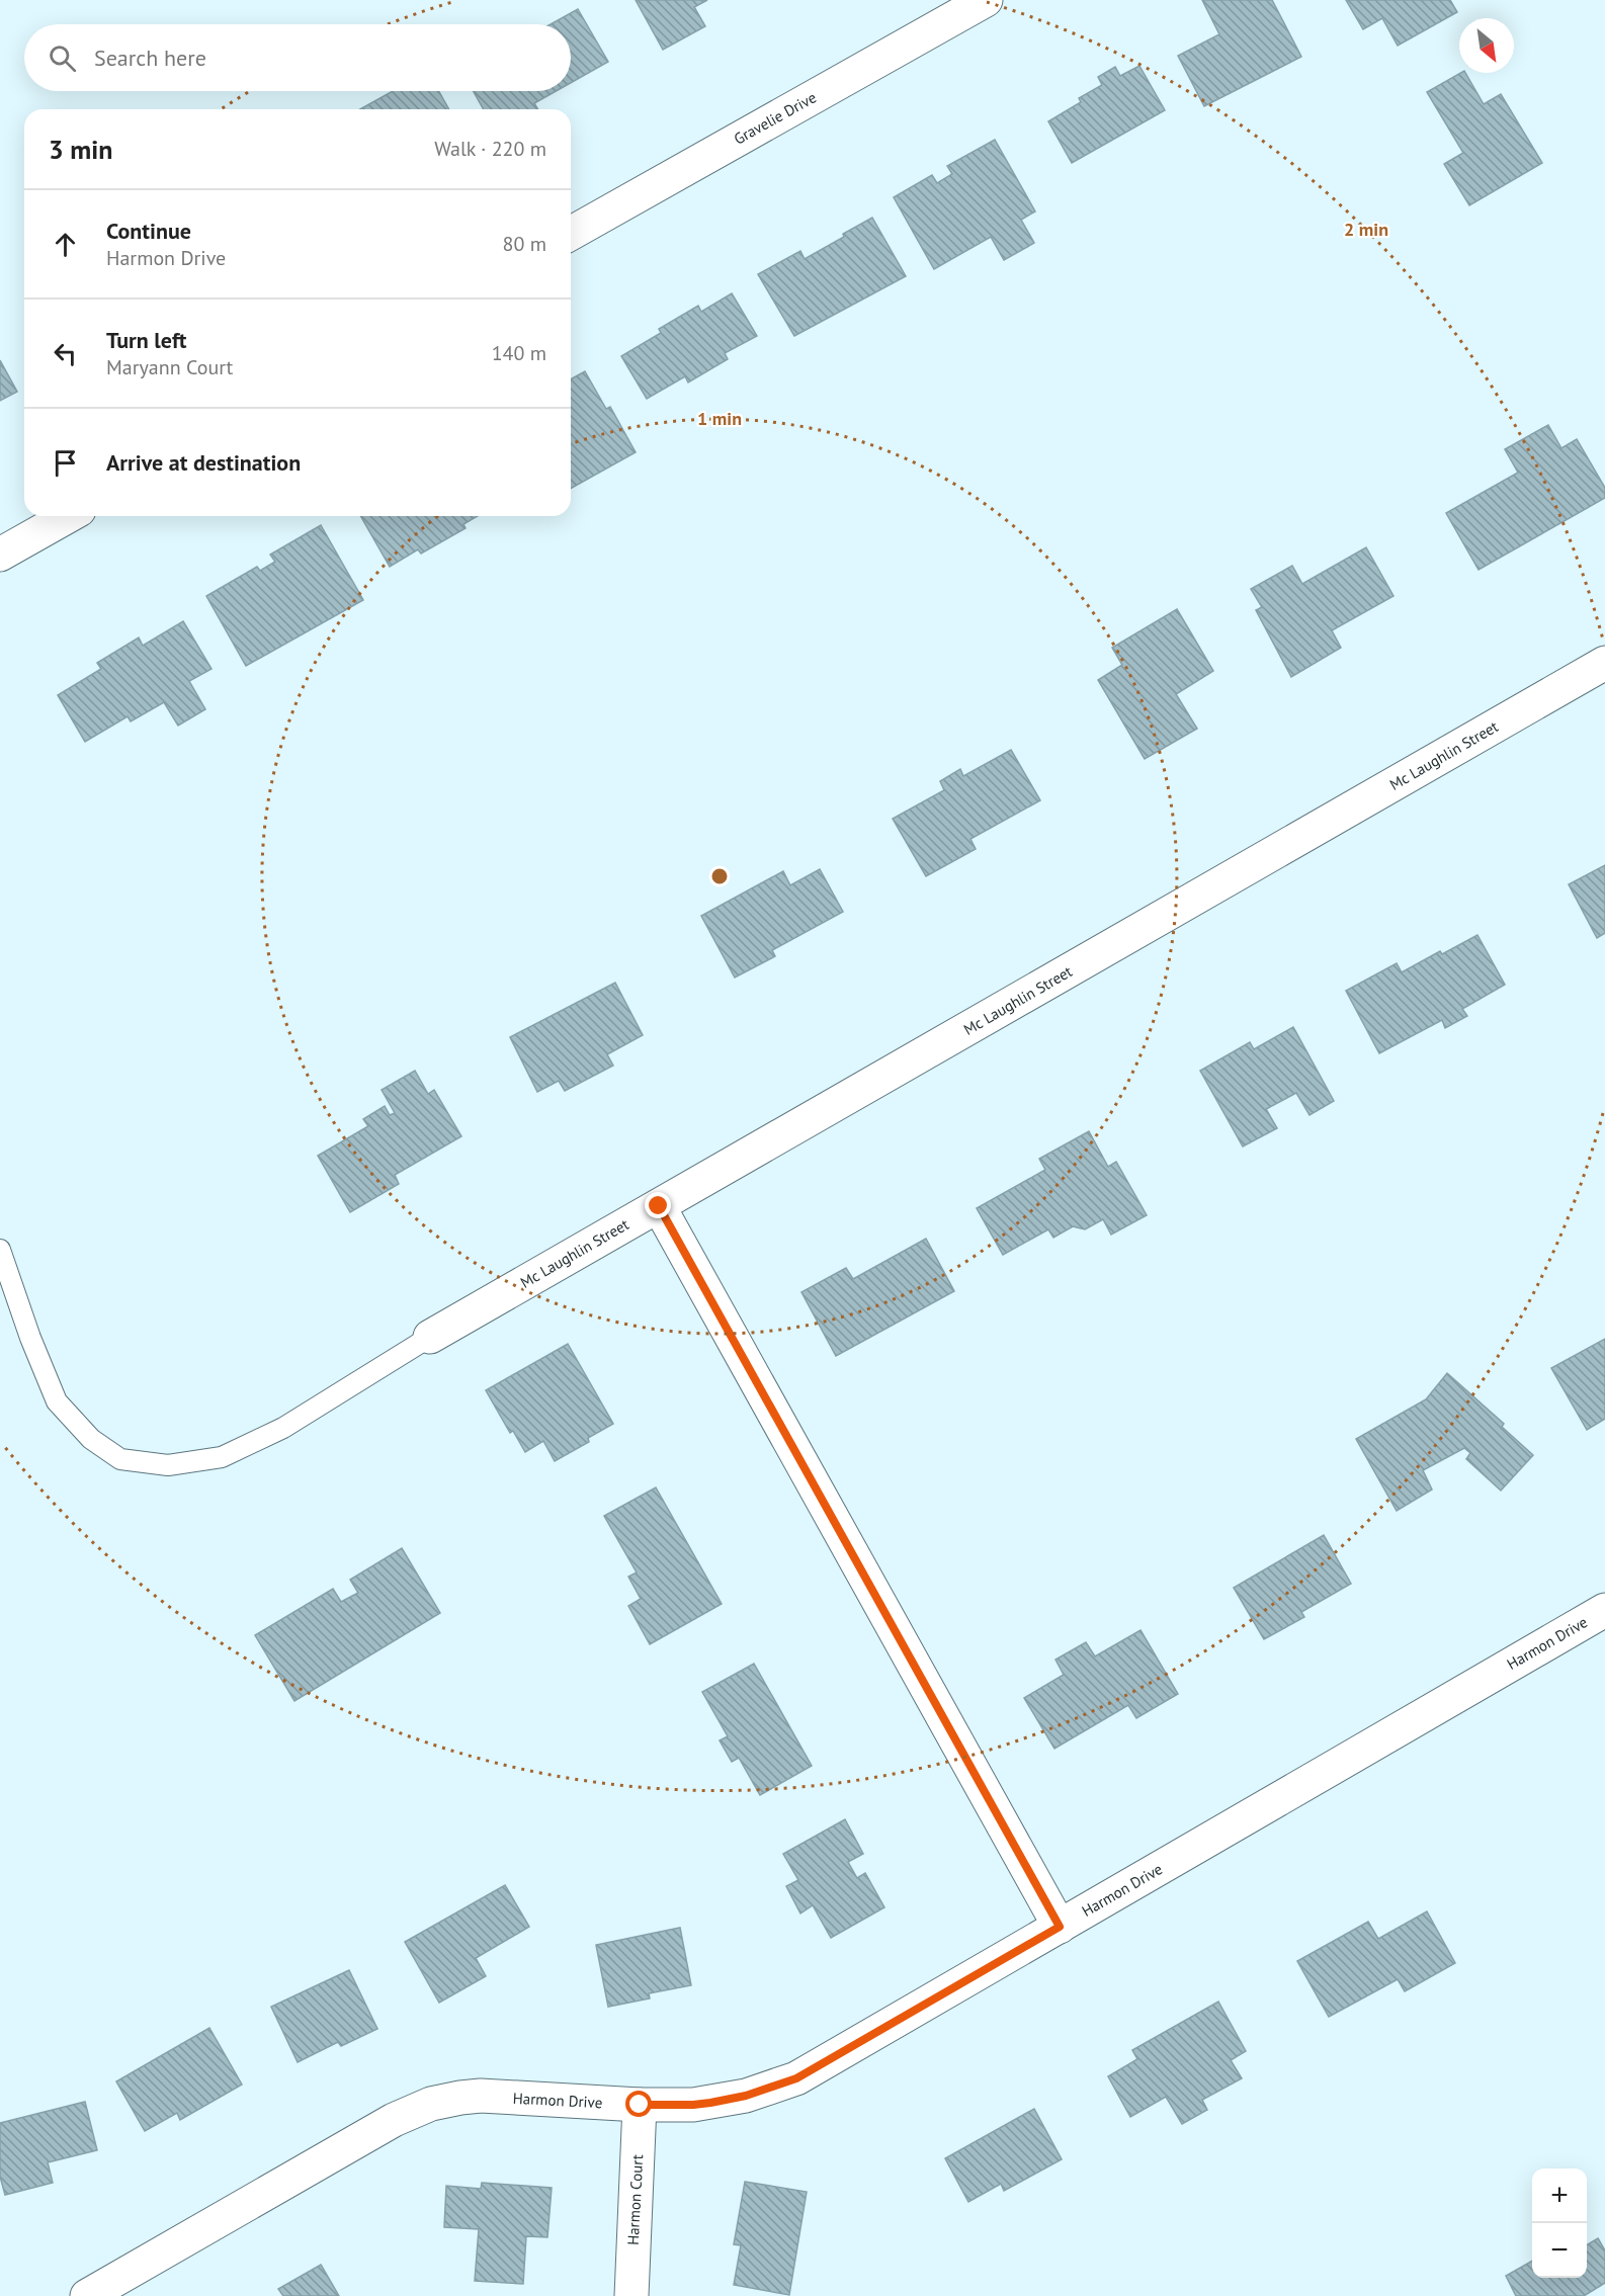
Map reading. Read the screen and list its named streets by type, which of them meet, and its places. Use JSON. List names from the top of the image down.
{
  "streets": {
    "street": [
      "Gravelie Drive",
      "Mc Laughlin Street",
      "Harmon Drive",
      "Harmon Court"
    ]
  },
  "crossings": [
    ["Harmon Drive", "Harmon Court"]
  ],
  "north": "bottom right",
  "page": {
    "search": "Search here",
    "heading": ["3 min", "Walk · 220 m"],
    "list": [
      ["Continue", "Harmon Drive", "80 m"],
      ["Turn left", "Maryann Court", "140 m"],
      "Arrive at destination"
    ],
    "map_buttons": ["+", "−"]
  },
  "rings": ["2 min", "1 min"]
}
